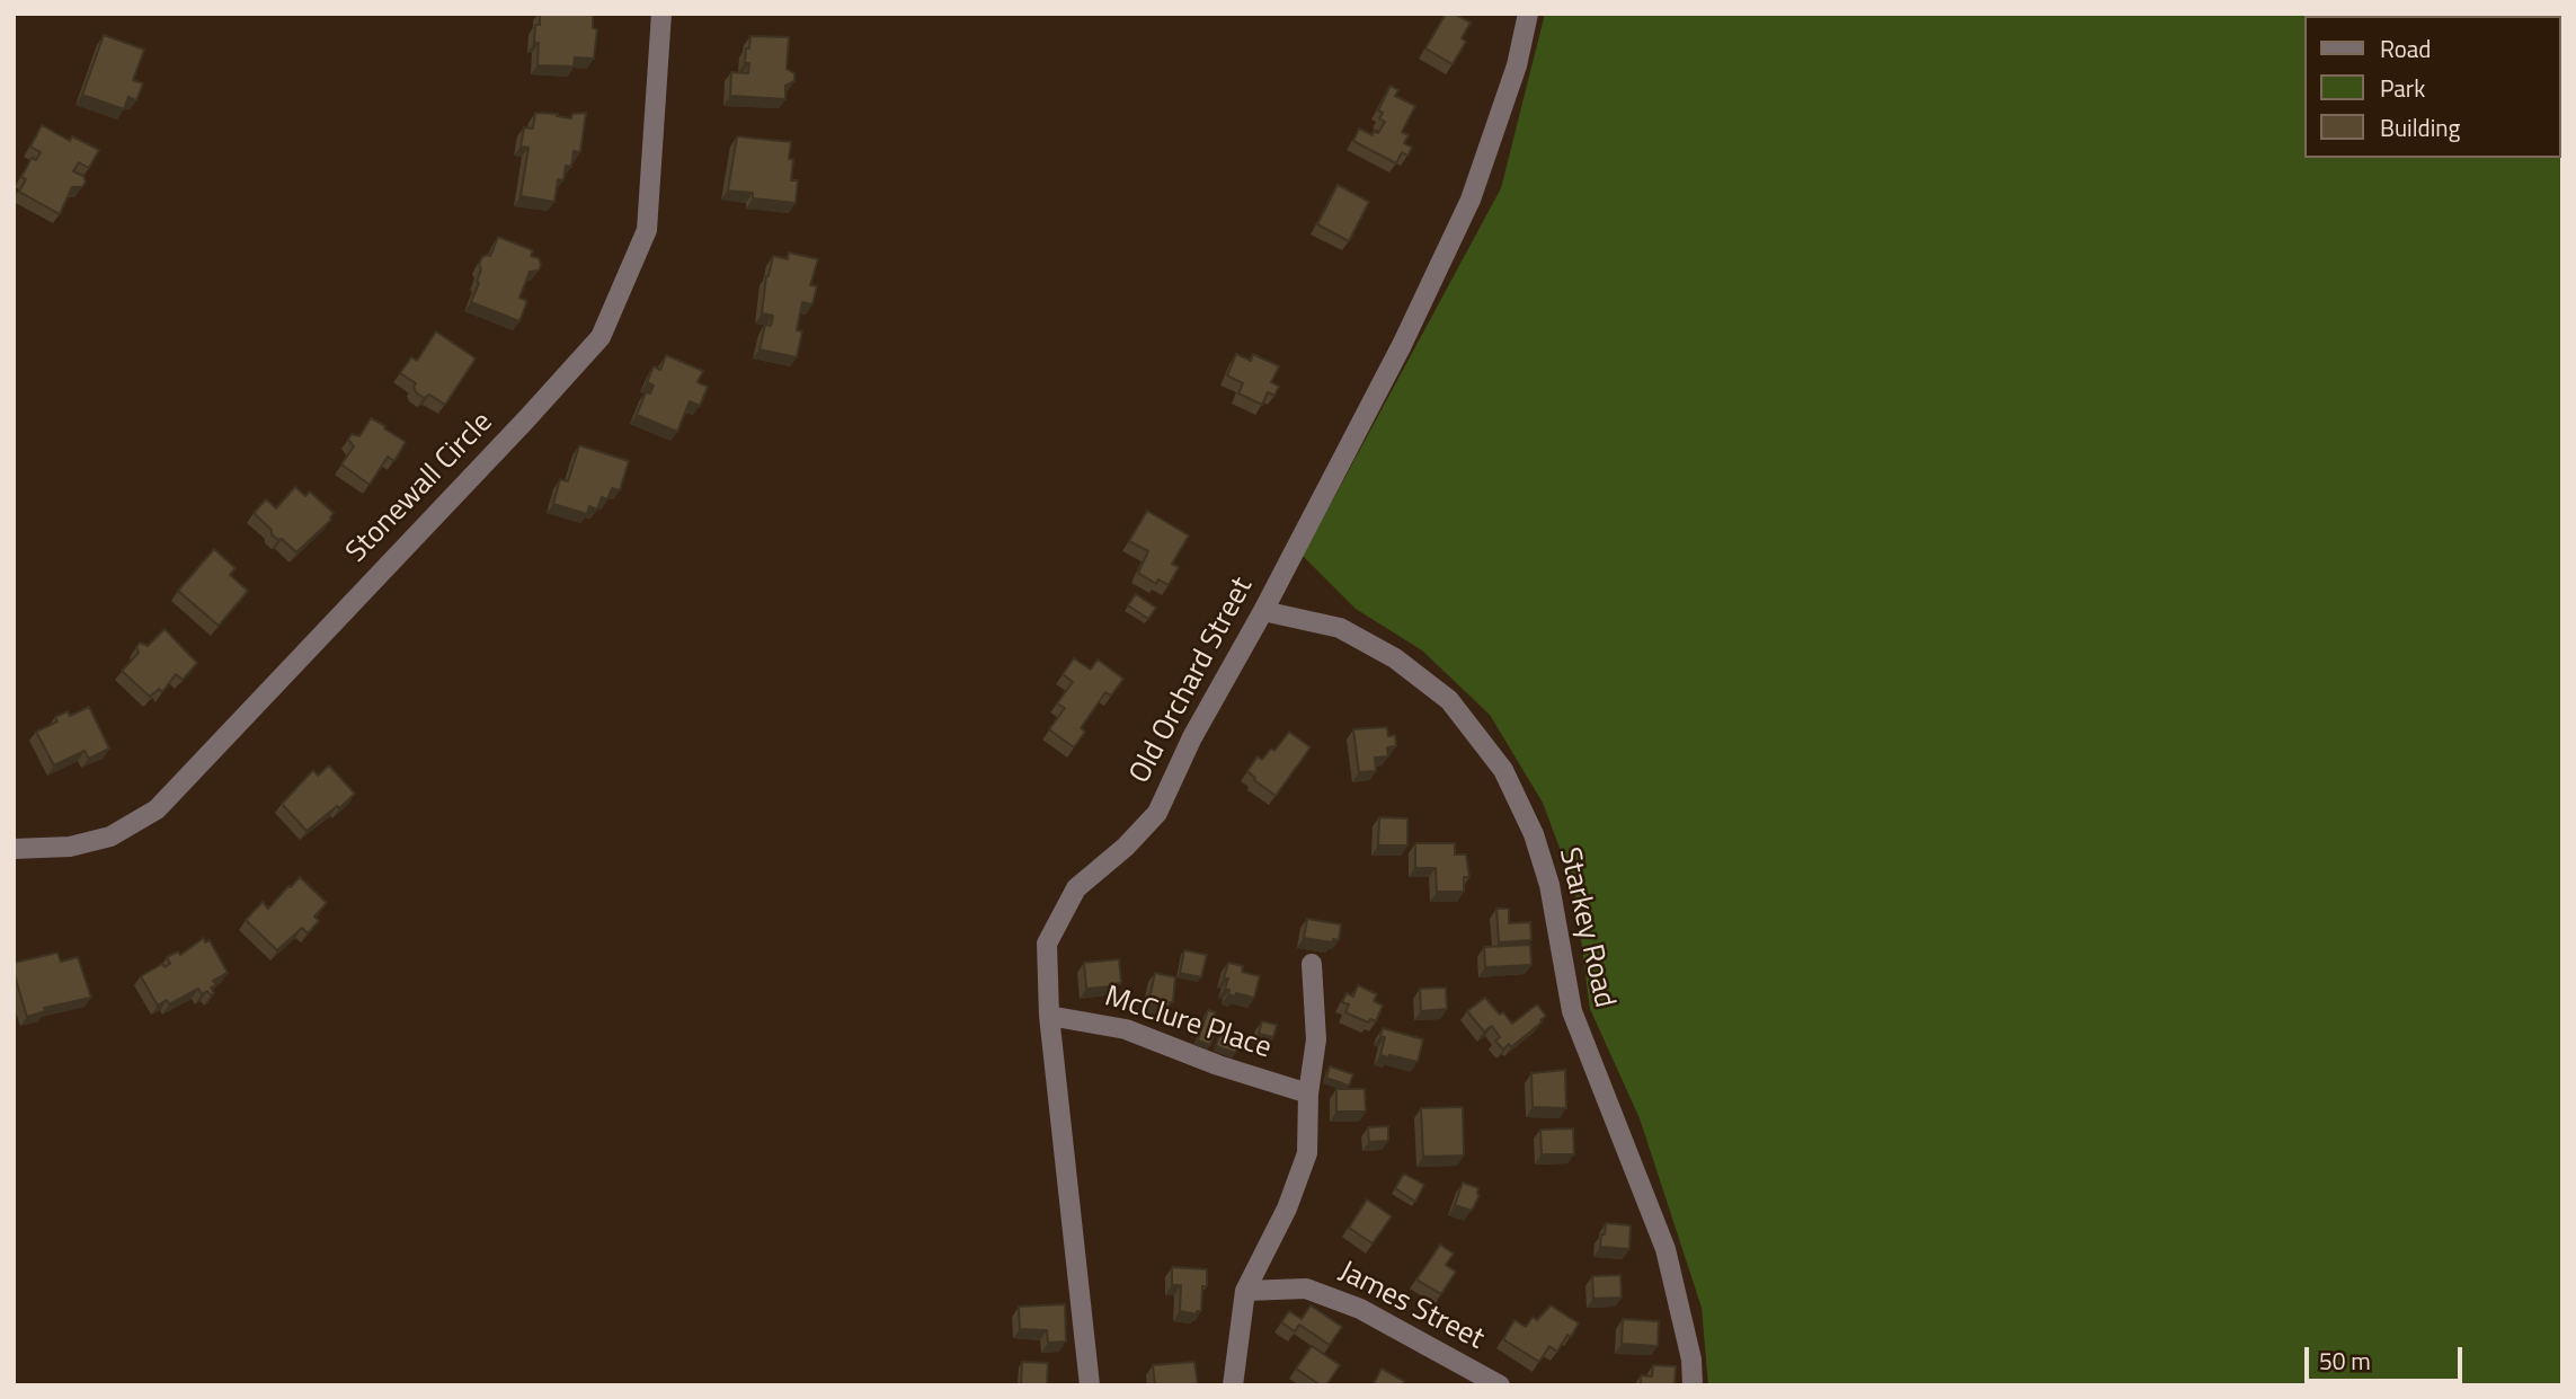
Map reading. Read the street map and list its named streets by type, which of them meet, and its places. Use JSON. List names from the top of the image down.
{
  "streets": {
    "street": [
      "Stonewall Circle",
      "Old Orchard Street",
      "Starkey Road",
      "McClure Place",
      "James Street"
    ]
  },
  "crossings": [
    ["Old Orchard Street", "Starkey Road"],
    ["Old Orchard Street", "McClure Place"]
  ],
  "legend": ["Road", "Park", "Building"],
  "scale_bar": "50 m"
}
